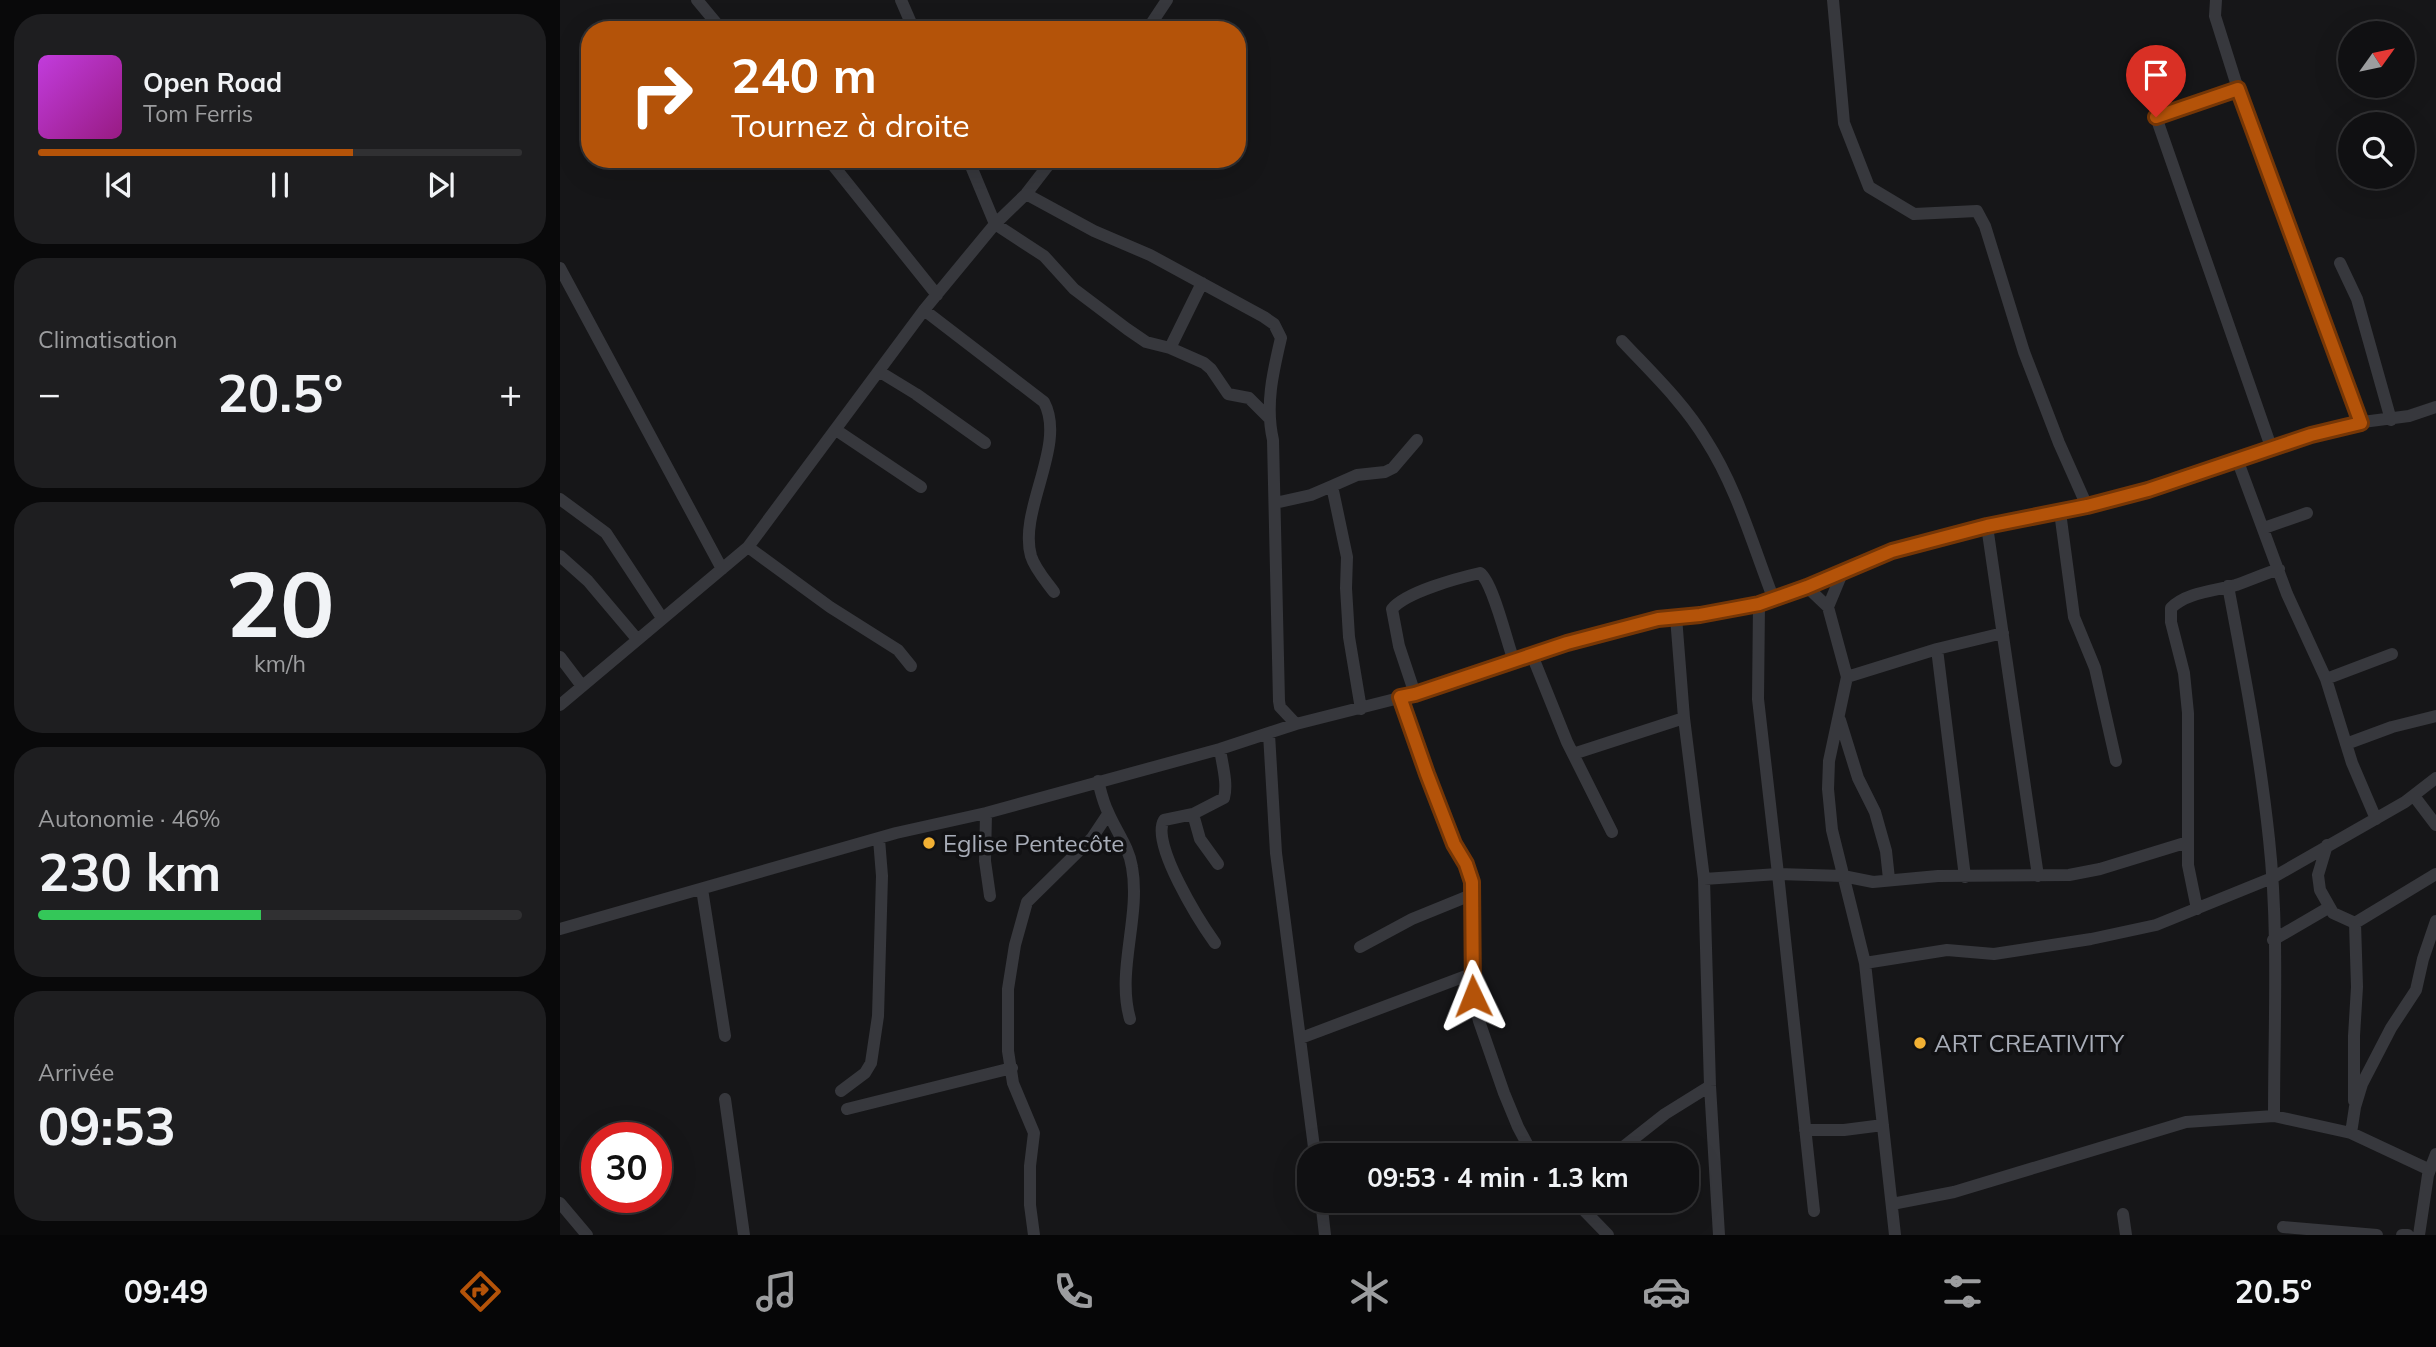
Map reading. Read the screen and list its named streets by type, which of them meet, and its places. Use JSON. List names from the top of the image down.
{
  "places": ["Eglise Pentecôte", "ART CREATIVITY"],
  "north": "top right",
  "page": {
    "turn": ["240 m", "Tournez à droite"],
    "song": ["Open Road", "Tom Ferris"],
    "tile": [
      "Climatisation",
      ["20", "km/h"],
      ["Autonomie · 46%", "230 km"],
      ["Arrivée", "09:53"]
    ],
    "heat": ["−", "20.5°", "+"],
    "limit": "30",
    "trip": "09:53 · 4 min · 1.3 km",
    "tabs": ["09:49", "20.5°"]
  }
}
